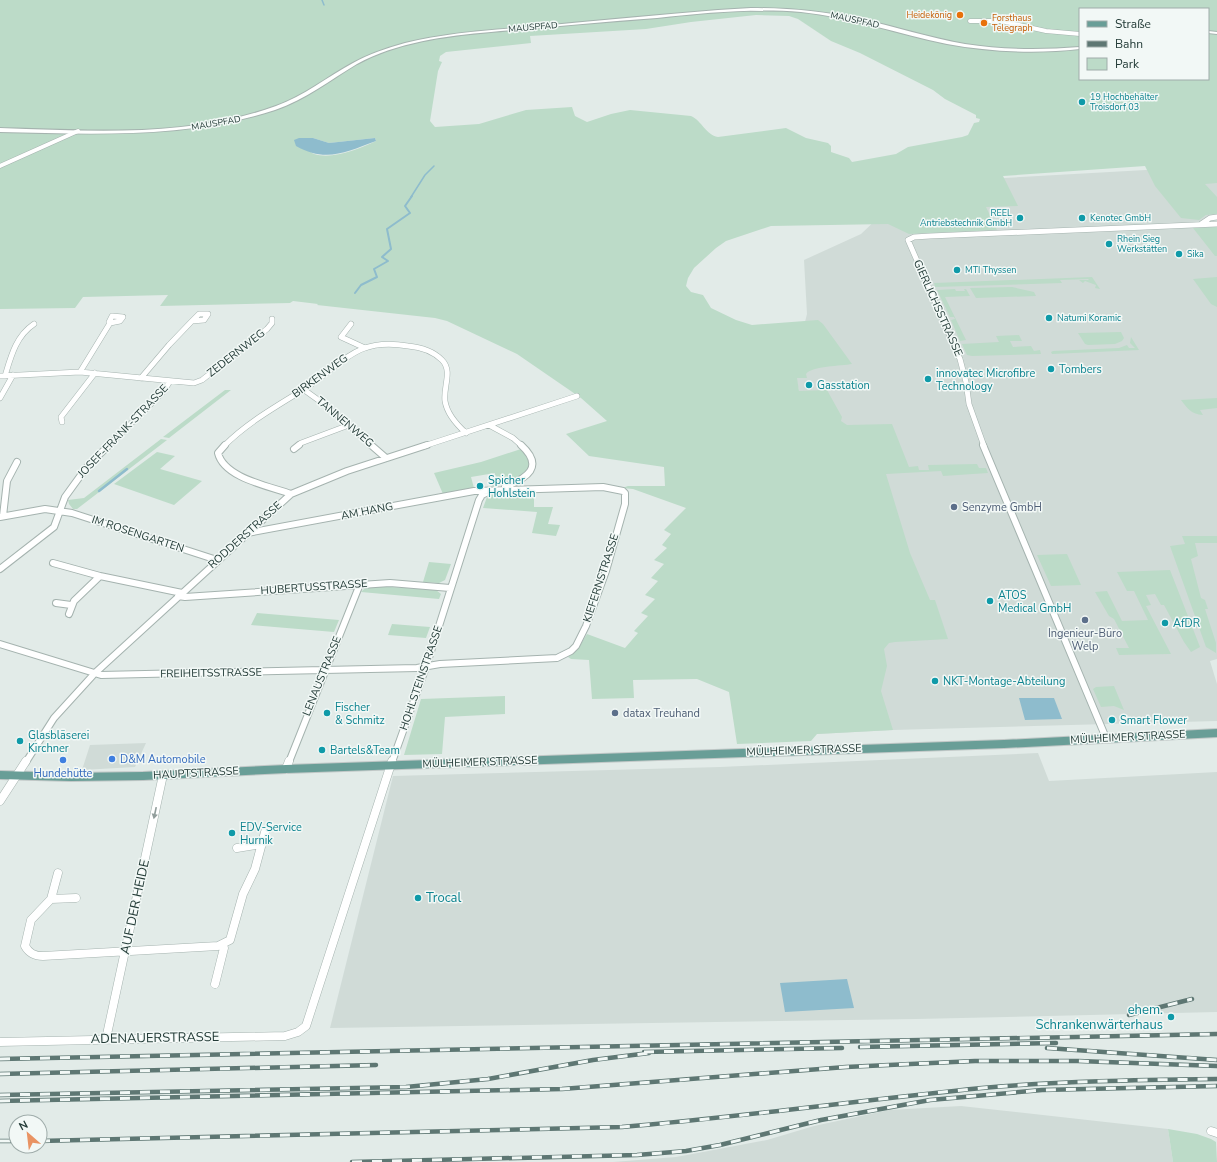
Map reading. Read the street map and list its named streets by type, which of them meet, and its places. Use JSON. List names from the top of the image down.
{
  "streets": {
    "main road": ["MÜLHEIMER STRASSE", "HAUPTSTRASSE"],
    "street": [
      "MAUSPFAD",
      "GIERLICHSSTRASSE",
      "ZEDERNWEG",
      "BIRKENWEG",
      "TANNENWEG",
      "JOSEF-FRANK-STRASSE",
      "AM HANG",
      "IM ROSENGARTEN",
      "RODDERSTRASSE",
      "KIEFERNSTRASSE",
      "HUBERTUSSTRASSE",
      "FREIHEITSSTRASSE",
      "LENAUSTRASSE",
      "HOHLSTEINSTRASSE",
      "AUF DER HEIDE",
      "ADENAUERSTRASSE"
    ]
  },
  "crossings": [
    ["GIERLICHSSTRASSE", "MÜLHEIMER STRASSE"],
    ["ZEDERNWEG", "JOSEF-FRANK-STRASSE"],
    ["BIRKENWEG", "TANNENWEG"],
    ["BIRKENWEG", "RODDERSTRASSE"],
    ["TANNENWEG", "RODDERSTRASSE"],
    ["JOSEF-FRANK-STRASSE", "IM ROSENGARTEN"],
    ["AM HANG", "RODDERSTRASSE"],
    ["AM HANG", "KIEFERNSTRASSE"],
    ["AM HANG", "HOHLSTEINSTRASSE"],
    ["IM ROSENGARTEN", "RODDERSTRASSE"],
    ["RODDERSTRASSE", "HUBERTUSSTRASSE"],
    ["RODDERSTRASSE", "FREIHEITSSTRASSE"],
    ["RODDERSTRASSE", "HAUPTSTRASSE"],
    ["KIEFERNSTRASSE", "FREIHEITSSTRASSE"],
    ["KIEFERNSTRASSE", "HOHLSTEINSTRASSE"],
    ["HUBERTUSSTRASSE", "LENAUSTRASSE"],
    ["HUBERTUSSTRASSE", "HOHLSTEINSTRASSE"],
    ["FREIHEITSSTRASSE", "LENAUSTRASSE"],
    ["FREIHEITSSTRASSE", "HOHLSTEINSTRASSE"],
    ["LENAUSTRASSE", "HAUPTSTRASSE"],
    ["HOHLSTEINSTRASSE", "MÜLHEIMER STRASSE"],
    ["HOHLSTEINSTRASSE", "HAUPTSTRASSE"],
    ["HOHLSTEINSTRASSE", "ADENAUERSTRASSE"],
    ["MÜLHEIMER STRASSE", "HAUPTSTRASSE"],
    ["HAUPTSTRASSE", "AUF DER HEIDE"],
    ["AUF DER HEIDE", "ADENAUERSTRASSE"]
  ],
  "one_way": ["AUF DER HEIDE"],
  "places": [
    "Heidekönig",
    "Forsthaus Telegraph",
    "19 Hochbehälter Troisdorf 03",
    "REEL Antriebstechnik GmbH",
    "Kenotec GmbH",
    "Rhein Sieg Werkstätten",
    "Sika",
    "MTI Thyssen",
    "Natumi Koramic",
    "Tombers",
    "innovatec Microfibre Technology",
    "Gasstation",
    "Spicher Hohlstein",
    "Senzyme GmbH",
    "ATOS Medical GmbH",
    "Ingenieur-Büro Welp",
    "AfDR",
    "NKT-Montage-Abteilung",
    "Fischer & Schmitz",
    "datax Treuhand",
    "Smart Flower",
    "Glasbläserei Kirchner",
    "Bartels&Team",
    "D&M Automobile",
    "Hundehütte",
    "EDV-Service Hurnik",
    "Trocal",
    "ehem. Schrankenwärterhaus"
  ],
  "legend": ["Straße", "Bahn", "Park"],
  "north": "top left"
}
